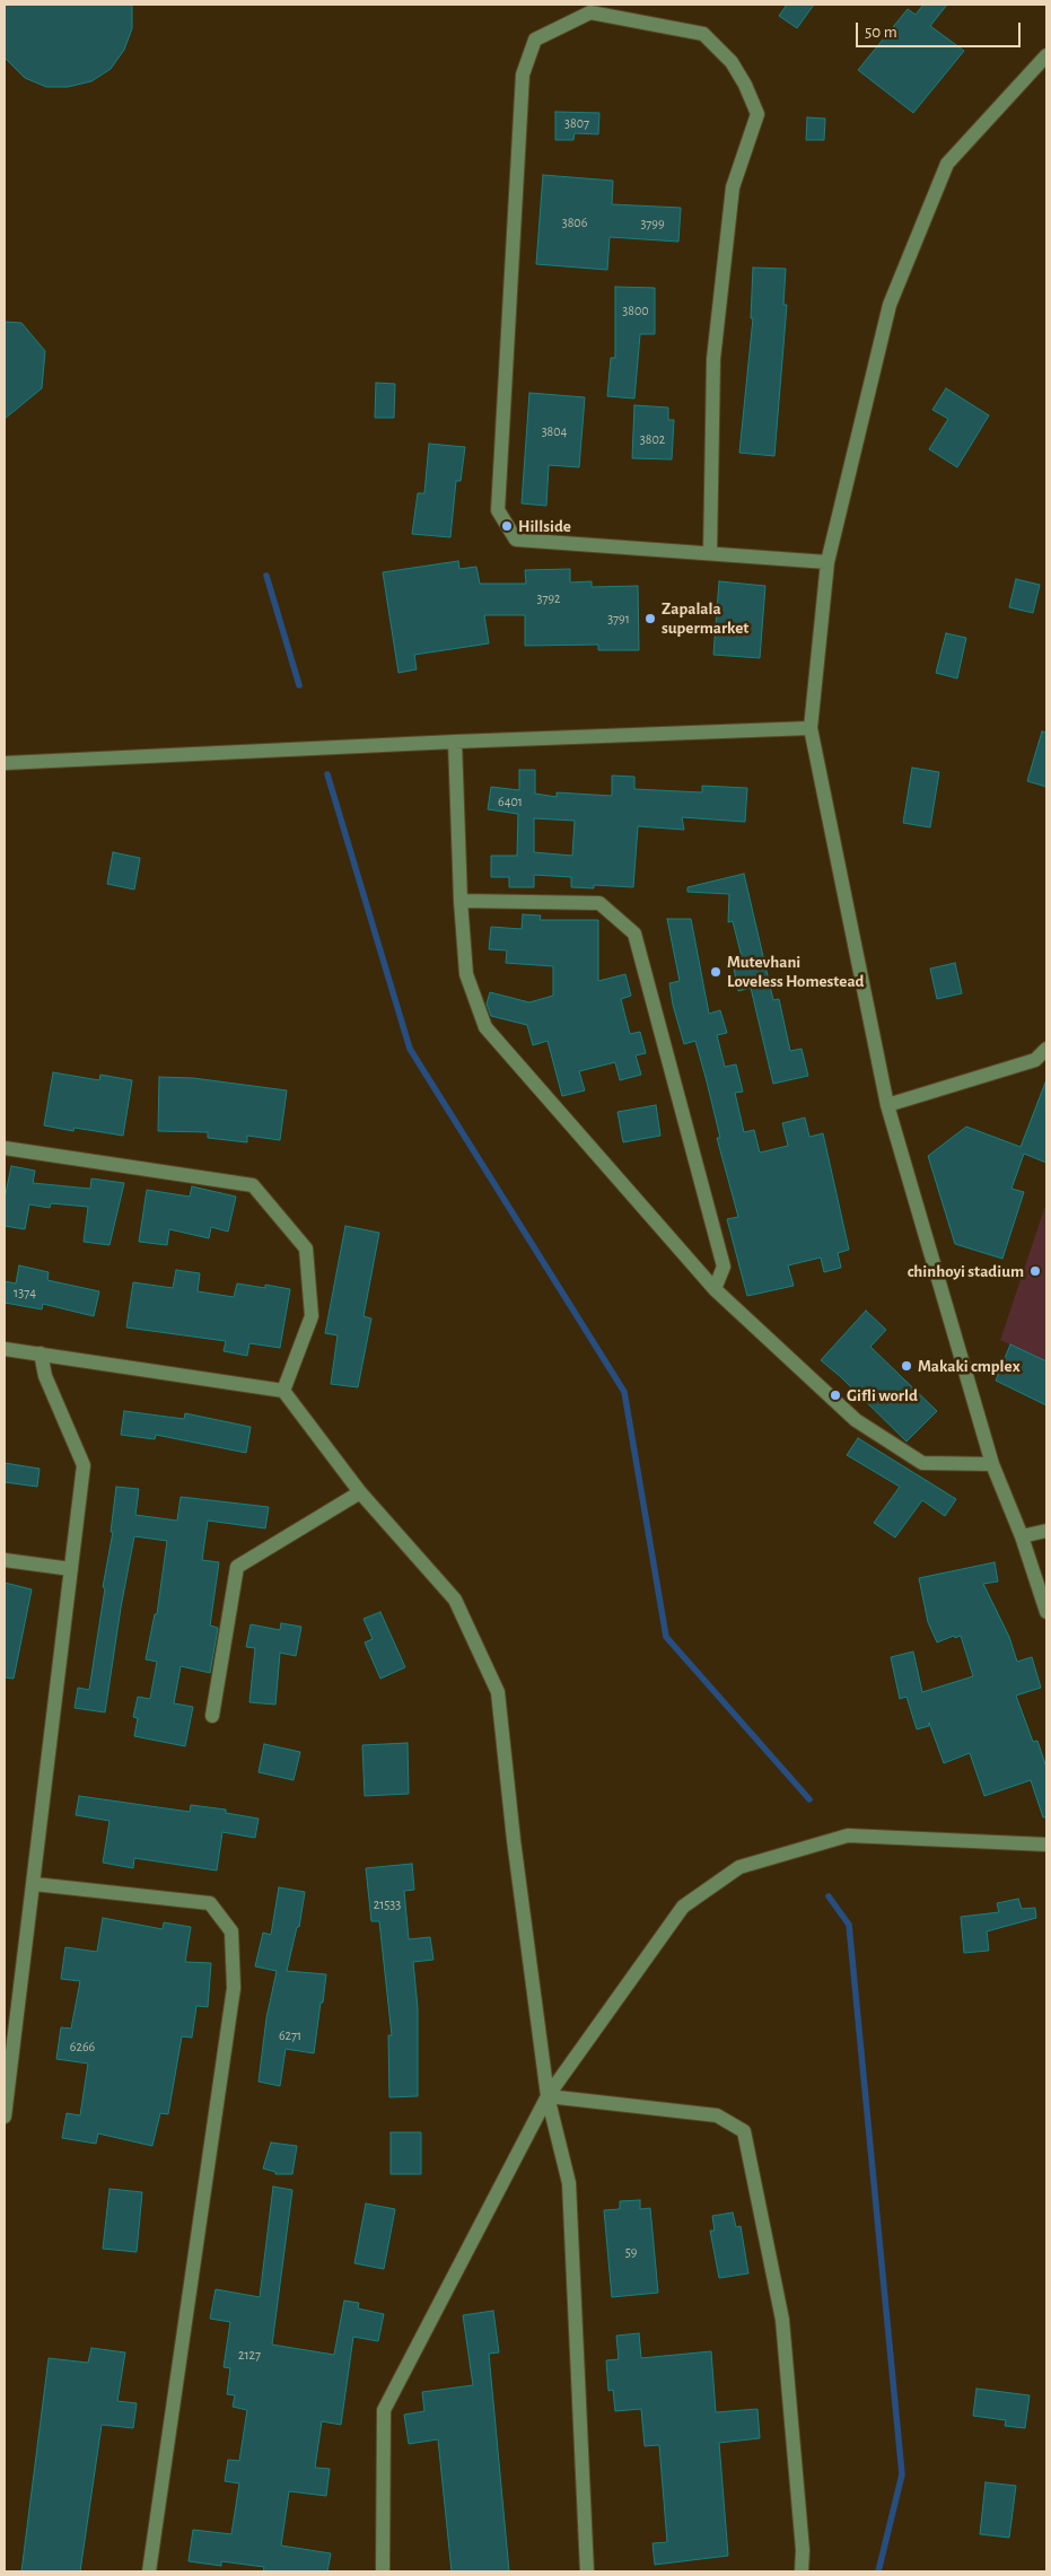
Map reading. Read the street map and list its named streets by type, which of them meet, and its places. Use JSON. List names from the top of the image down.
{
  "places": [
    "Hillside",
    "Zapalala supermarket",
    "Mutevhani Loveless Homestead",
    "chinhoyi stadium",
    "Makaki cmplex",
    "Gifli world"
  ],
  "house_numbers": [
    "3807",
    "3806",
    "3799",
    "3800",
    "3804",
    "3802",
    "3792",
    "3791",
    "6401",
    "1374",
    "21533",
    "6271",
    "6266",
    "59",
    "2127"
  ],
  "scale_bar": "50 m"
}
